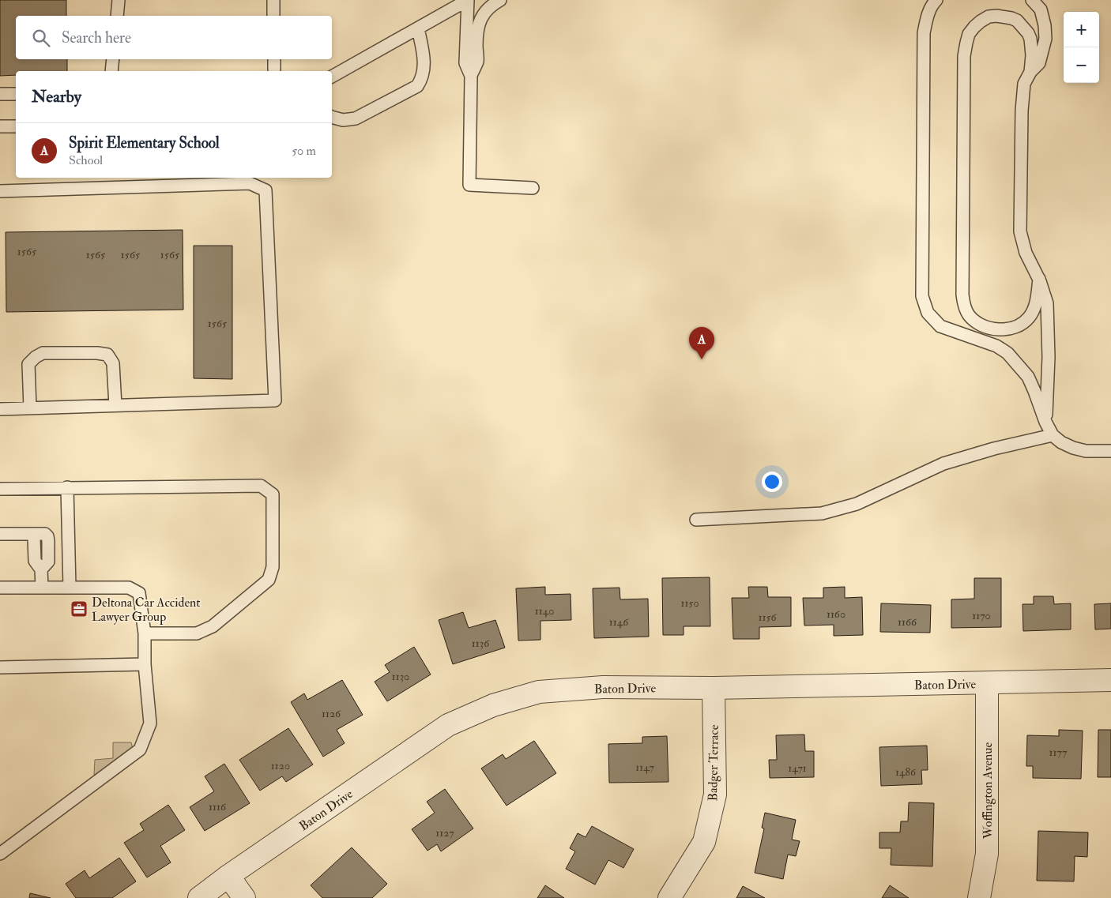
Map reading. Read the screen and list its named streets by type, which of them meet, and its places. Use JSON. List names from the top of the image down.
{
  "streets": {
    "street": ["Baton Drive", "Badger Terrace", "Woffington Avenue"]
  },
  "crossings": [
    ["Baton Drive", "Badger Terrace"],
    ["Baton Drive", "Woffington Avenue"]
  ],
  "places": {
    "office": ["Deltona Car Accident Lawyer Group"]
  },
  "house_numbers": [
    "1565",
    "1565",
    "1565",
    "1565",
    "1565",
    "1150",
    "1140",
    "1160",
    "1170",
    "1156",
    "1146",
    "1166",
    "1136",
    "1130",
    "1126",
    "1177",
    "1120",
    "1147",
    "1471",
    "1486",
    "1116",
    "1127"
  ],
  "page": {
    "map_buttons": ["+", "−"],
    "search": "Search here",
    "heading": "Nearby",
    "list": [
      {
        "mark": "A",
        "name": "Spirit Elementary School",
        "note": "School",
        "value": "50 m"
      }
    ],
    "pins": "A"
  }
}
